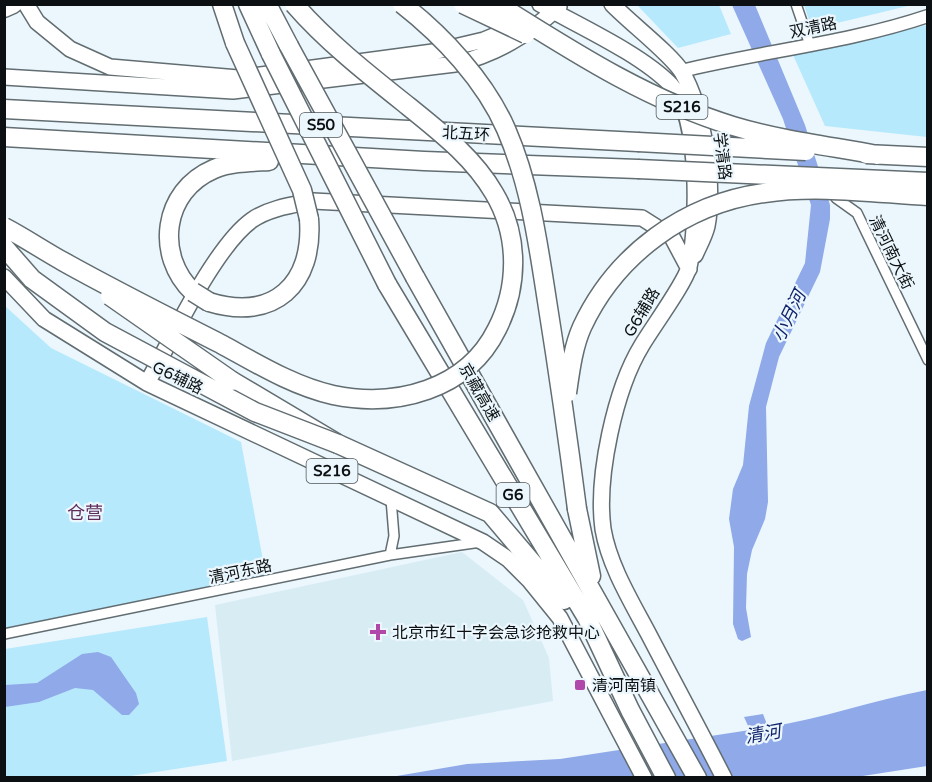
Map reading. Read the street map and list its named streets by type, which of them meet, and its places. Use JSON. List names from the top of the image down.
{
  "streets": {
    "highway": [
      "S50",
      "北五环",
      "京藏高速",
      "G6"
    ],
    "main road": ["S216", "学清路", "G6辅路"],
    "street": ["双清路", "清河南大街", "清河东路"]
  },
  "crossings": [
    ["双清路", "学清路"],
    ["学清路", "G6辅路"],
    ["G6辅路", "清河东路"]
  ],
  "districts": ["仓营"],
  "water": ["小月河", "清河"],
  "places": {
    "health": ["北京市红十字会急诊抢救中心"],
    "transit": ["清河南镇"]
  }
}
